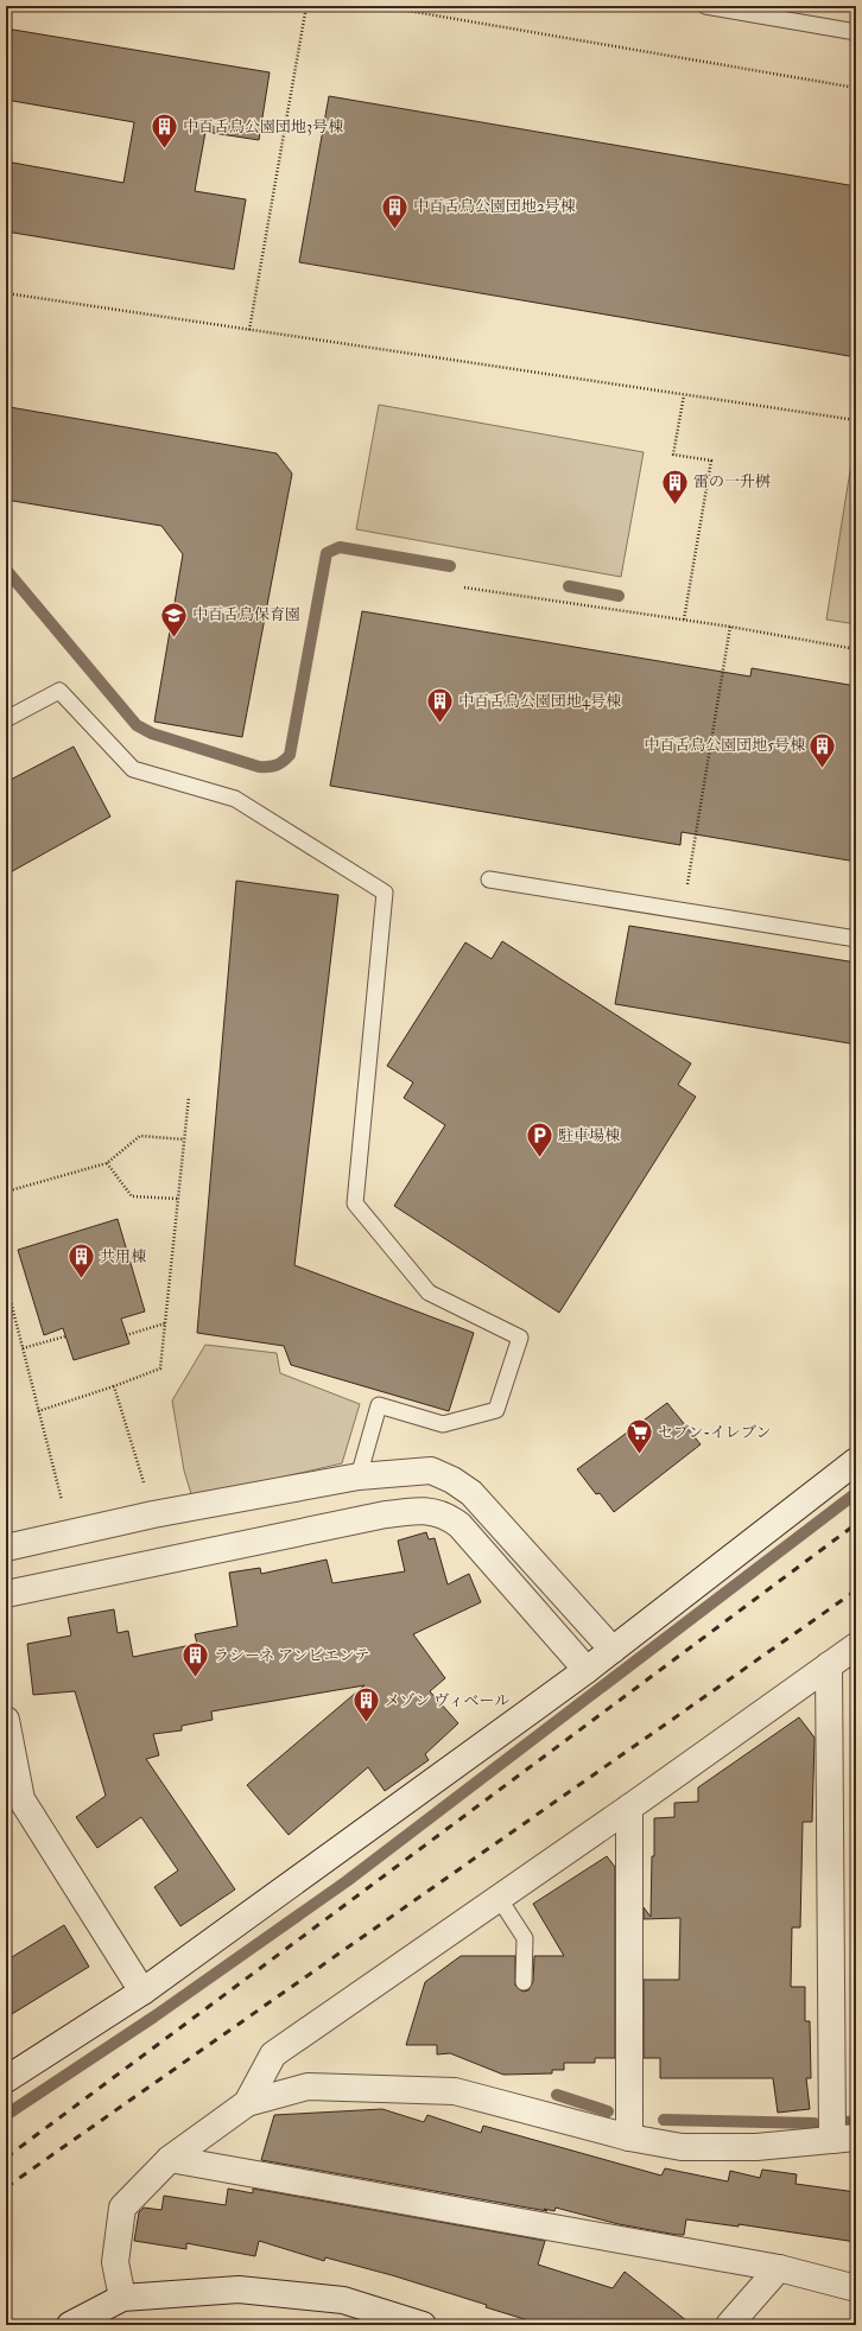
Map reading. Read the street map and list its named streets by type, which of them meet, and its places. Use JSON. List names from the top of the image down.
{
  "places": {
    "building": [
      "中百舌鳥公園団地3号棟",
      "中百舌鳥公園団地2号棟",
      "雷の一升桝",
      "中百舌鳥公園団地4号棟",
      "中百舌鳥公園団地5号棟",
      "共用棟",
      "ラシーネ アンビエンテ",
      "メゾン ヴィベール"
    ],
    "school or university": ["中百舌鳥保育園"],
    "parking": ["駐車場棟"],
    "supermarket": ["セブン-イレブン"]
  }
}
